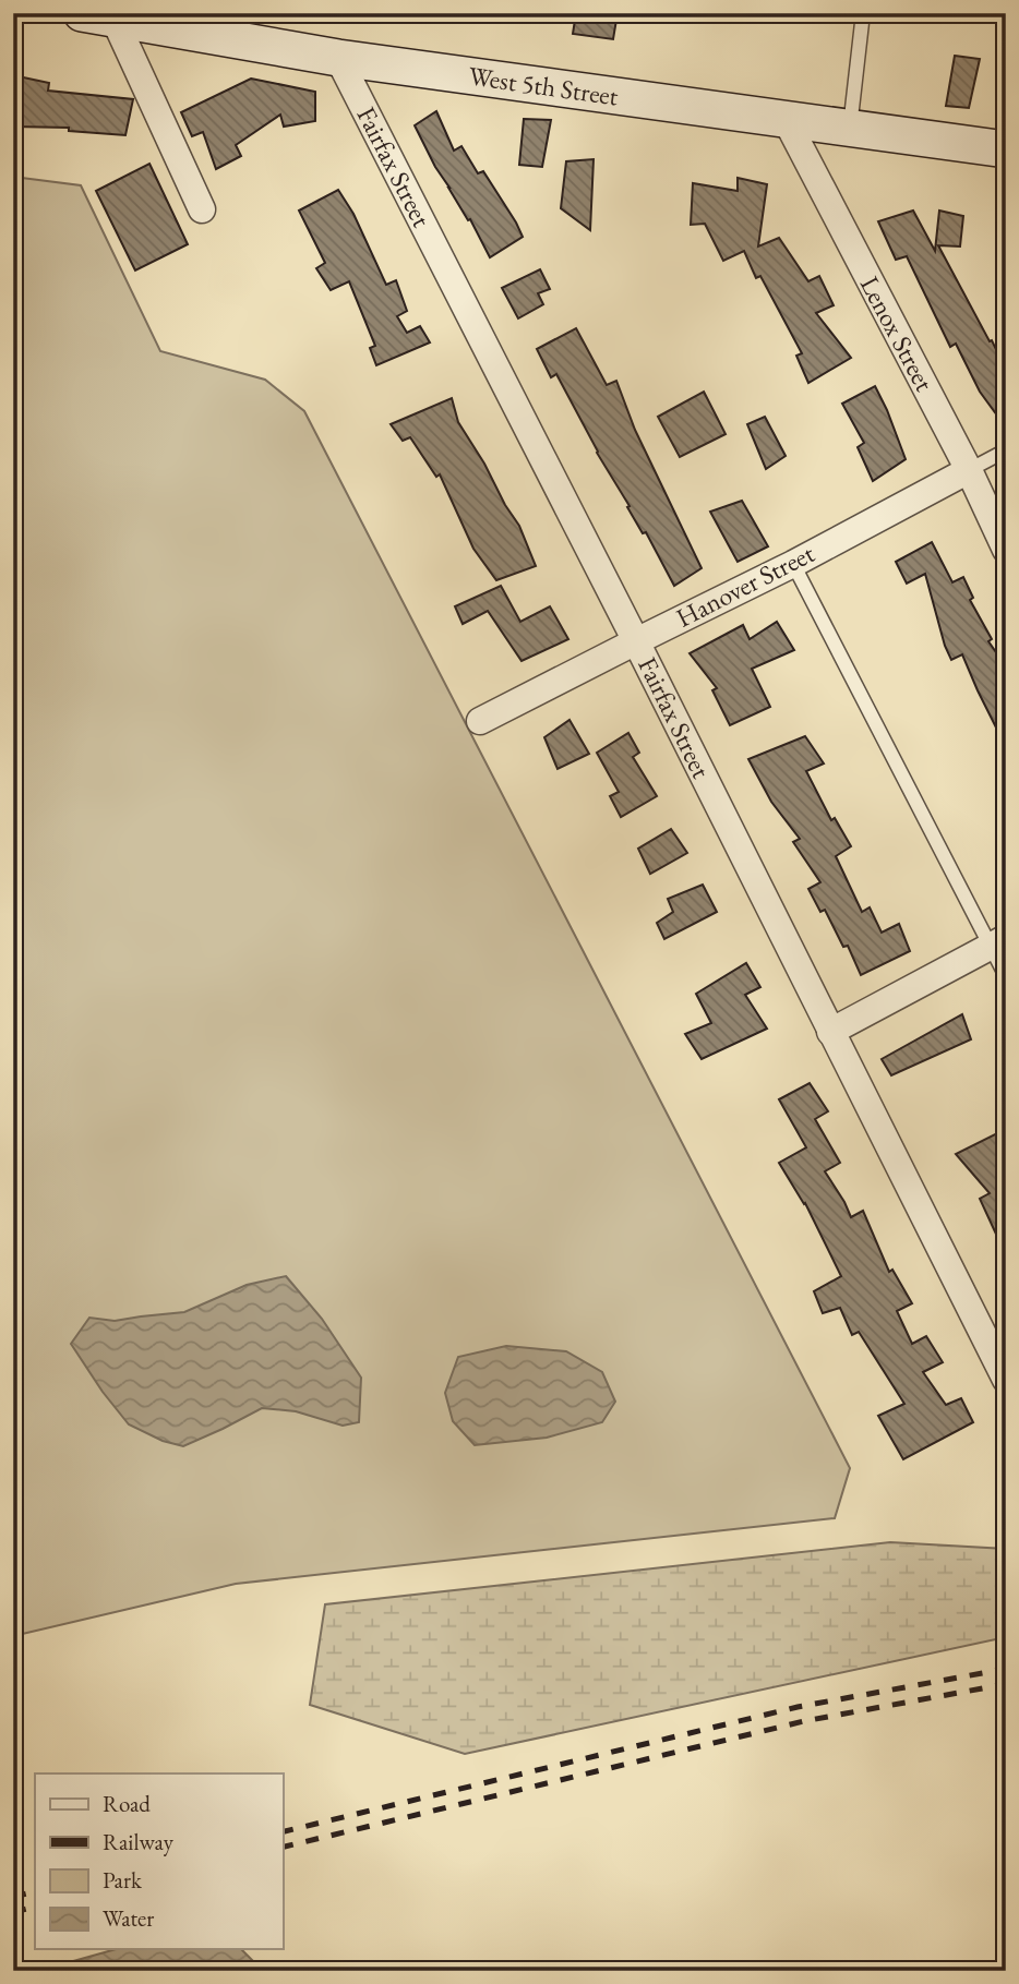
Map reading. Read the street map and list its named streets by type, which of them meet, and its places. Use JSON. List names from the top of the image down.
{
  "streets": {
    "main road": ["West 5th Street"],
    "street": ["Fairfax Street", "Lenox Street", "Hanover Street"]
  },
  "crossings": [
    ["West 5th Street", "Fairfax Street"],
    ["West 5th Street", "Lenox Street"],
    ["Fairfax Street", "Hanover Street"],
    ["Lenox Street", "Hanover Street"]
  ],
  "legend": [
    "Road",
    "Railway",
    "Park",
    "Water"
  ]
}
